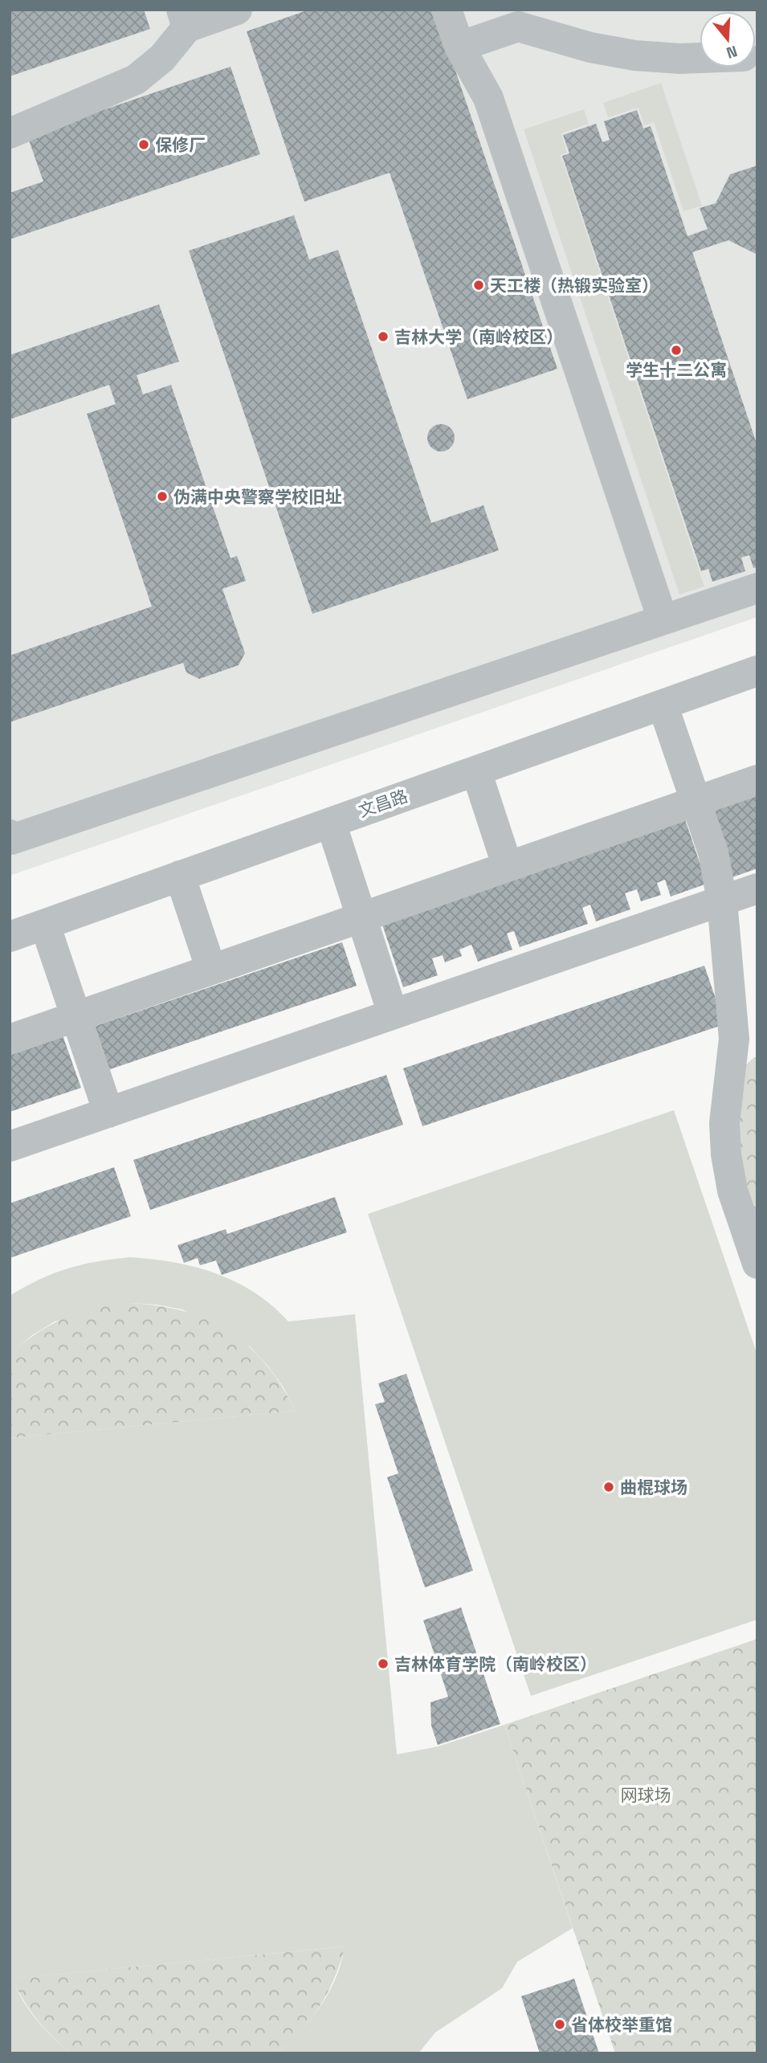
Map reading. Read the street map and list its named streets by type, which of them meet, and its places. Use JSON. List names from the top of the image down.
{
  "streets": {
    "street": ["文昌路"]
  },
  "parks": ["网球场"],
  "places": [
    "保修厂",
    "天工楼（热锻实验室）",
    "吉林大学（南岭校区）",
    "学生十二公寓",
    "伪满中央警察学校旧址",
    "曲棍球场",
    "吉林体育学院（南岭校区）",
    "省体校举重馆"
  ],
  "north": "bottom"
}
